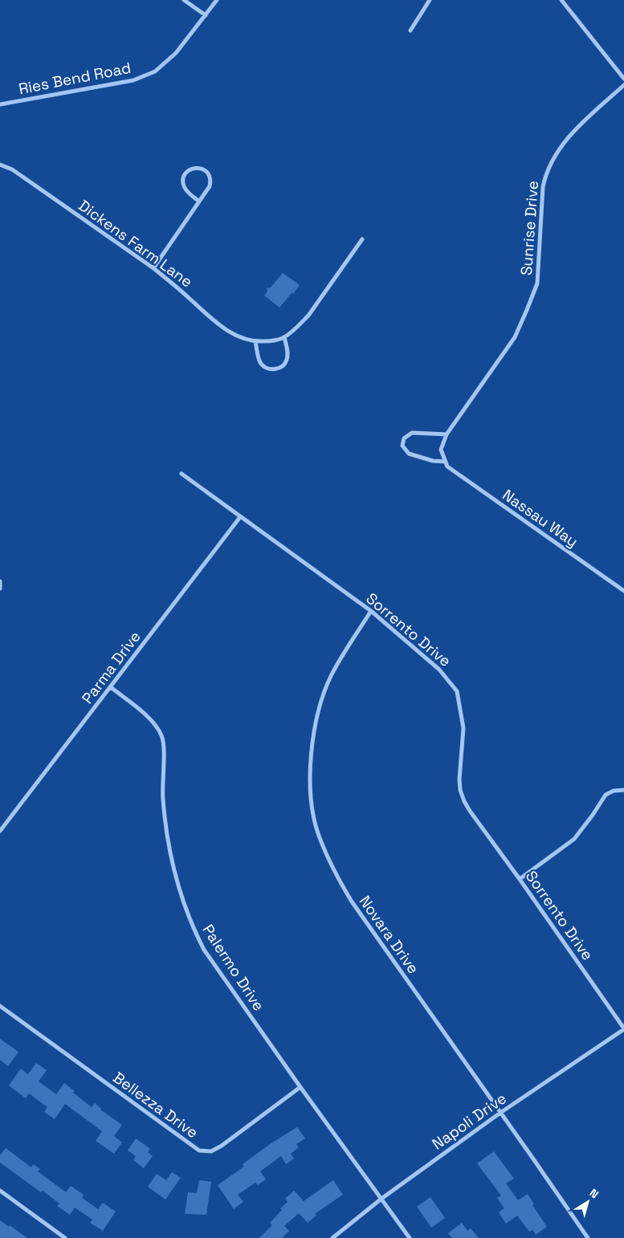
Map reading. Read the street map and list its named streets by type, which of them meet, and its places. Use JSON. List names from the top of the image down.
{
  "streets": {
    "street": [
      "Ries Bend Road",
      "Sunrise Drive",
      "Dickens Farm Lane",
      "Nassau Way",
      "Sorrento Drive",
      "Parma Drive",
      "Novara Drive",
      "Palermo Drive",
      "Bellezza Drive",
      "Napoli Drive"
    ]
  },
  "crossings": [
    ["Sunrise Drive", "Nassau Way"],
    ["Sorrento Drive", "Parma Drive"],
    ["Sorrento Drive", "Novara Drive"],
    ["Sorrento Drive", "Napoli Drive"],
    ["Parma Drive", "Palermo Drive"],
    ["Novara Drive", "Napoli Drive"],
    ["Palermo Drive", "Bellezza Drive"],
    ["Palermo Drive", "Napoli Drive"]
  ],
  "north": "top right"
}
